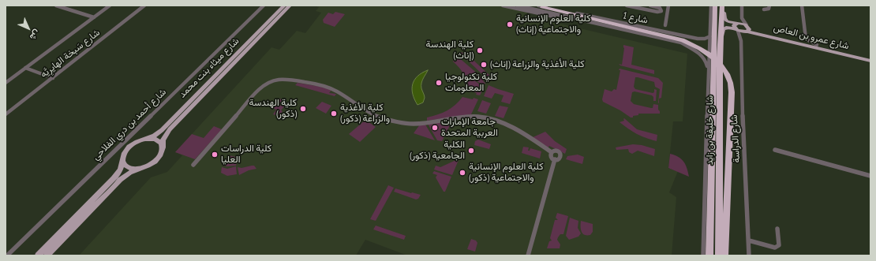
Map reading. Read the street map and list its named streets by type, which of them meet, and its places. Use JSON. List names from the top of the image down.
{
  "streets": {
    "highway": ["شارع خليفة بن زايد"],
    "main road": ["شارع عمرو بن العاص", "شارع ميثاء بنت محمد"],
    "street": [
      "شارع 1",
      "شارع سَبخة الهايرِيَّه",
      "شارع أحمد بن دري الفلاحي",
      "شارع الدراسة"
    ]
  },
  "places": [
    "كلية العلوم الإنسانية والاجتماعية (إناث)",
    "كلية الهندسة (إناث)",
    "كلية الأغذية والزراعة (إناث)",
    "كلية تكنولوجيا المعلومات",
    "كلية الهندسة (ذكور)",
    "كلية الأغذية والزراعة (ذكور)",
    "جامعة الإمارات العربية المتحدة",
    "الكلية الجامعية (ذكور)",
    "كلية الدراسات العليا",
    "كلية العلوم الإنسانية والاجتماعية (ذكور)"
  ],
  "north": "bottom right"
}
